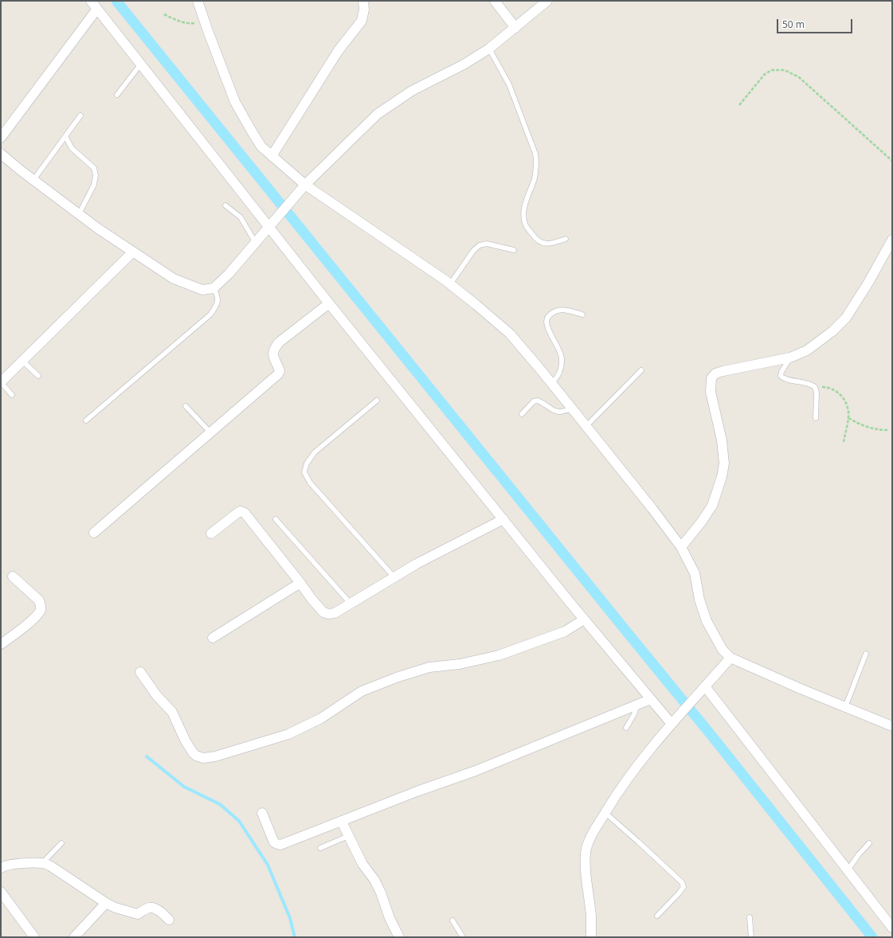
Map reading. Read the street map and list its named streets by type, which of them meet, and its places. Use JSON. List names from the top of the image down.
{
  "scale_bar": "50 m"
}
